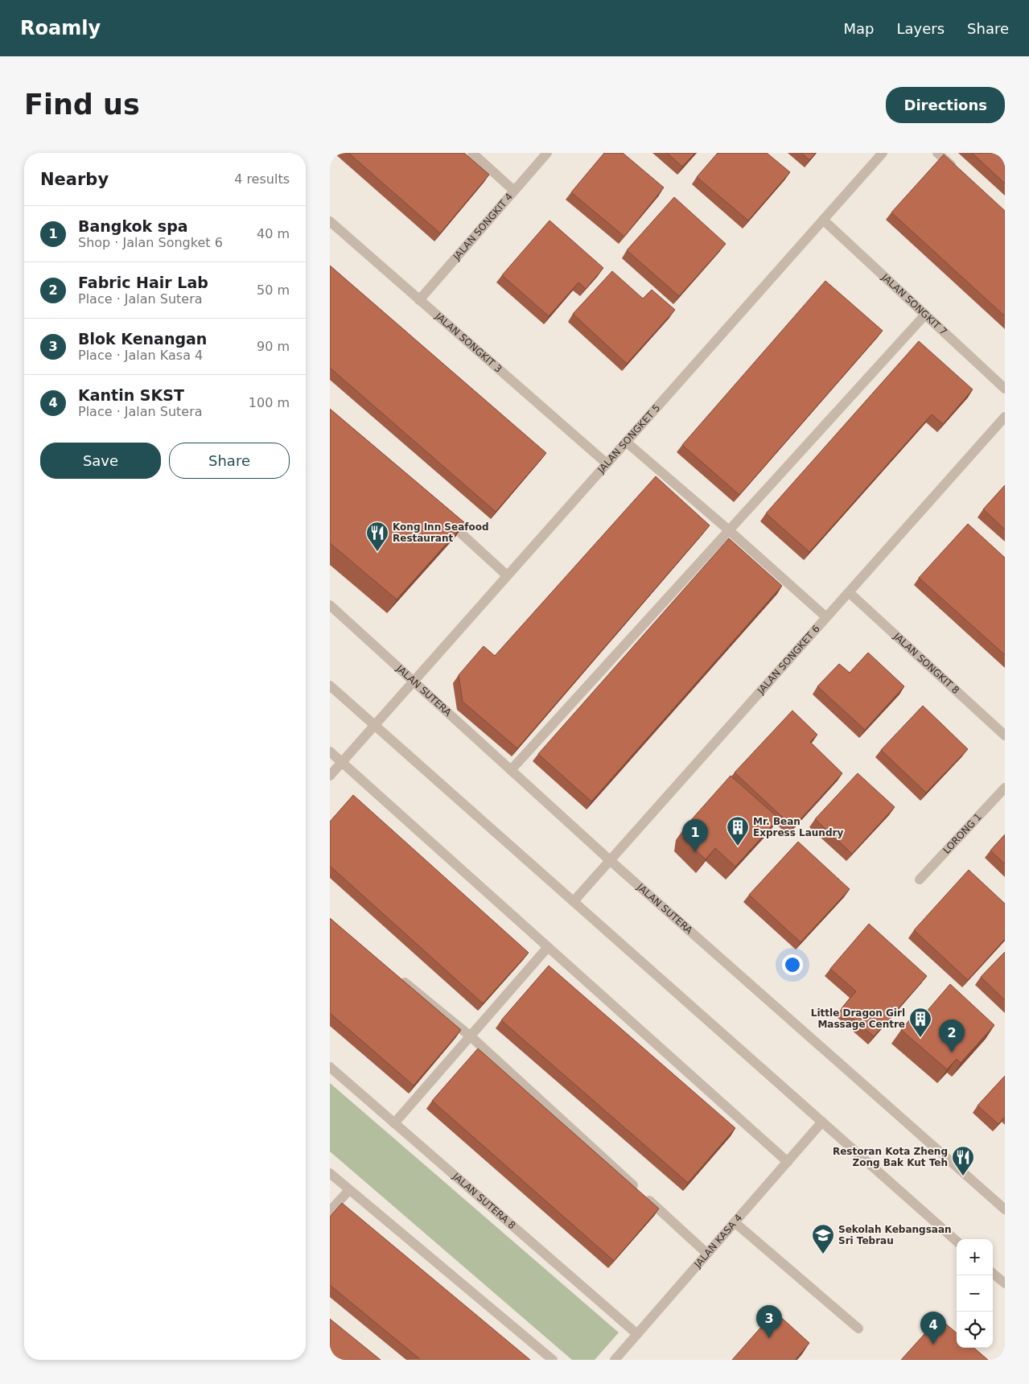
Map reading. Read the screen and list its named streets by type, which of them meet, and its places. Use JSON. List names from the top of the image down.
{
  "streets": {
    "street": [
      "JALAN SONGKIT 4",
      "JALAN SONGKIT 7",
      "JALAN SONGKIT 3",
      "JALAN SONGKET 5",
      "JALAN SONGKET 6",
      "JALAN SONGKIT 8",
      "JALAN SUTERA",
      "LORONG 1",
      "JALAN SUTERA 8",
      "JALAN KASA 4"
    ]
  },
  "crossings": [
    ["JALAN SONGKIT 4", "JALAN SONGKIT 3"],
    ["JALAN SONGKIT 7", "JALAN SONGKET 5"],
    ["JALAN SONGKIT 3", "JALAN SONGKET 5"],
    ["JALAN SONGKET 5", "JALAN SUTERA"],
    ["JALAN SONGKET 6", "JALAN SONGKIT 8"],
    ["JALAN SONGKET 6", "JALAN SUTERA"],
    ["JALAN SUTERA 8", "JALAN KASA 4"]
  ],
  "places": {
    "restaurant": ["Kong Inn Seafood Restaurant", "Restoran Kota Zheng Zong Bak Kut Teh"],
    "building": ["Mr. Bean Express Laundry", "Little Dragon Girl Massage Centre"],
    "school or university": ["Sekolah Kebangsaan Sri Tebrau"]
  },
  "page": {
    "header": "Roamly",
    "nav": ["Map", "Layers", "Share"],
    "buttons": [
      "Directions",
      ["Save", "Share"]
    ],
    "title": "Find us",
    "heading": ["Nearby", "4 results"],
    "list": [
      {
        "mark": "1",
        "name": "Bangkok spa",
        "note": "Shop · Jalan Songket 6",
        "value": "40 m"
      },
      {
        "mark": "2",
        "name": "Fabric Hair Lab",
        "note": "Place · Jalan Sutera",
        "value": "50 m"
      },
      {
        "mark": "3",
        "name": "Blok Kenangan",
        "note": "Place · Jalan Kasa 4",
        "value": "90 m"
      },
      {
        "mark": "4",
        "name": "Kantin SKST",
        "note": "Place · Jalan Sutera",
        "value": "100 m"
      }
    ],
    "pins": [
      "1",
      "2",
      "3",
      "4"
    ],
    "map_buttons": ["+", "−"]
  }
}
